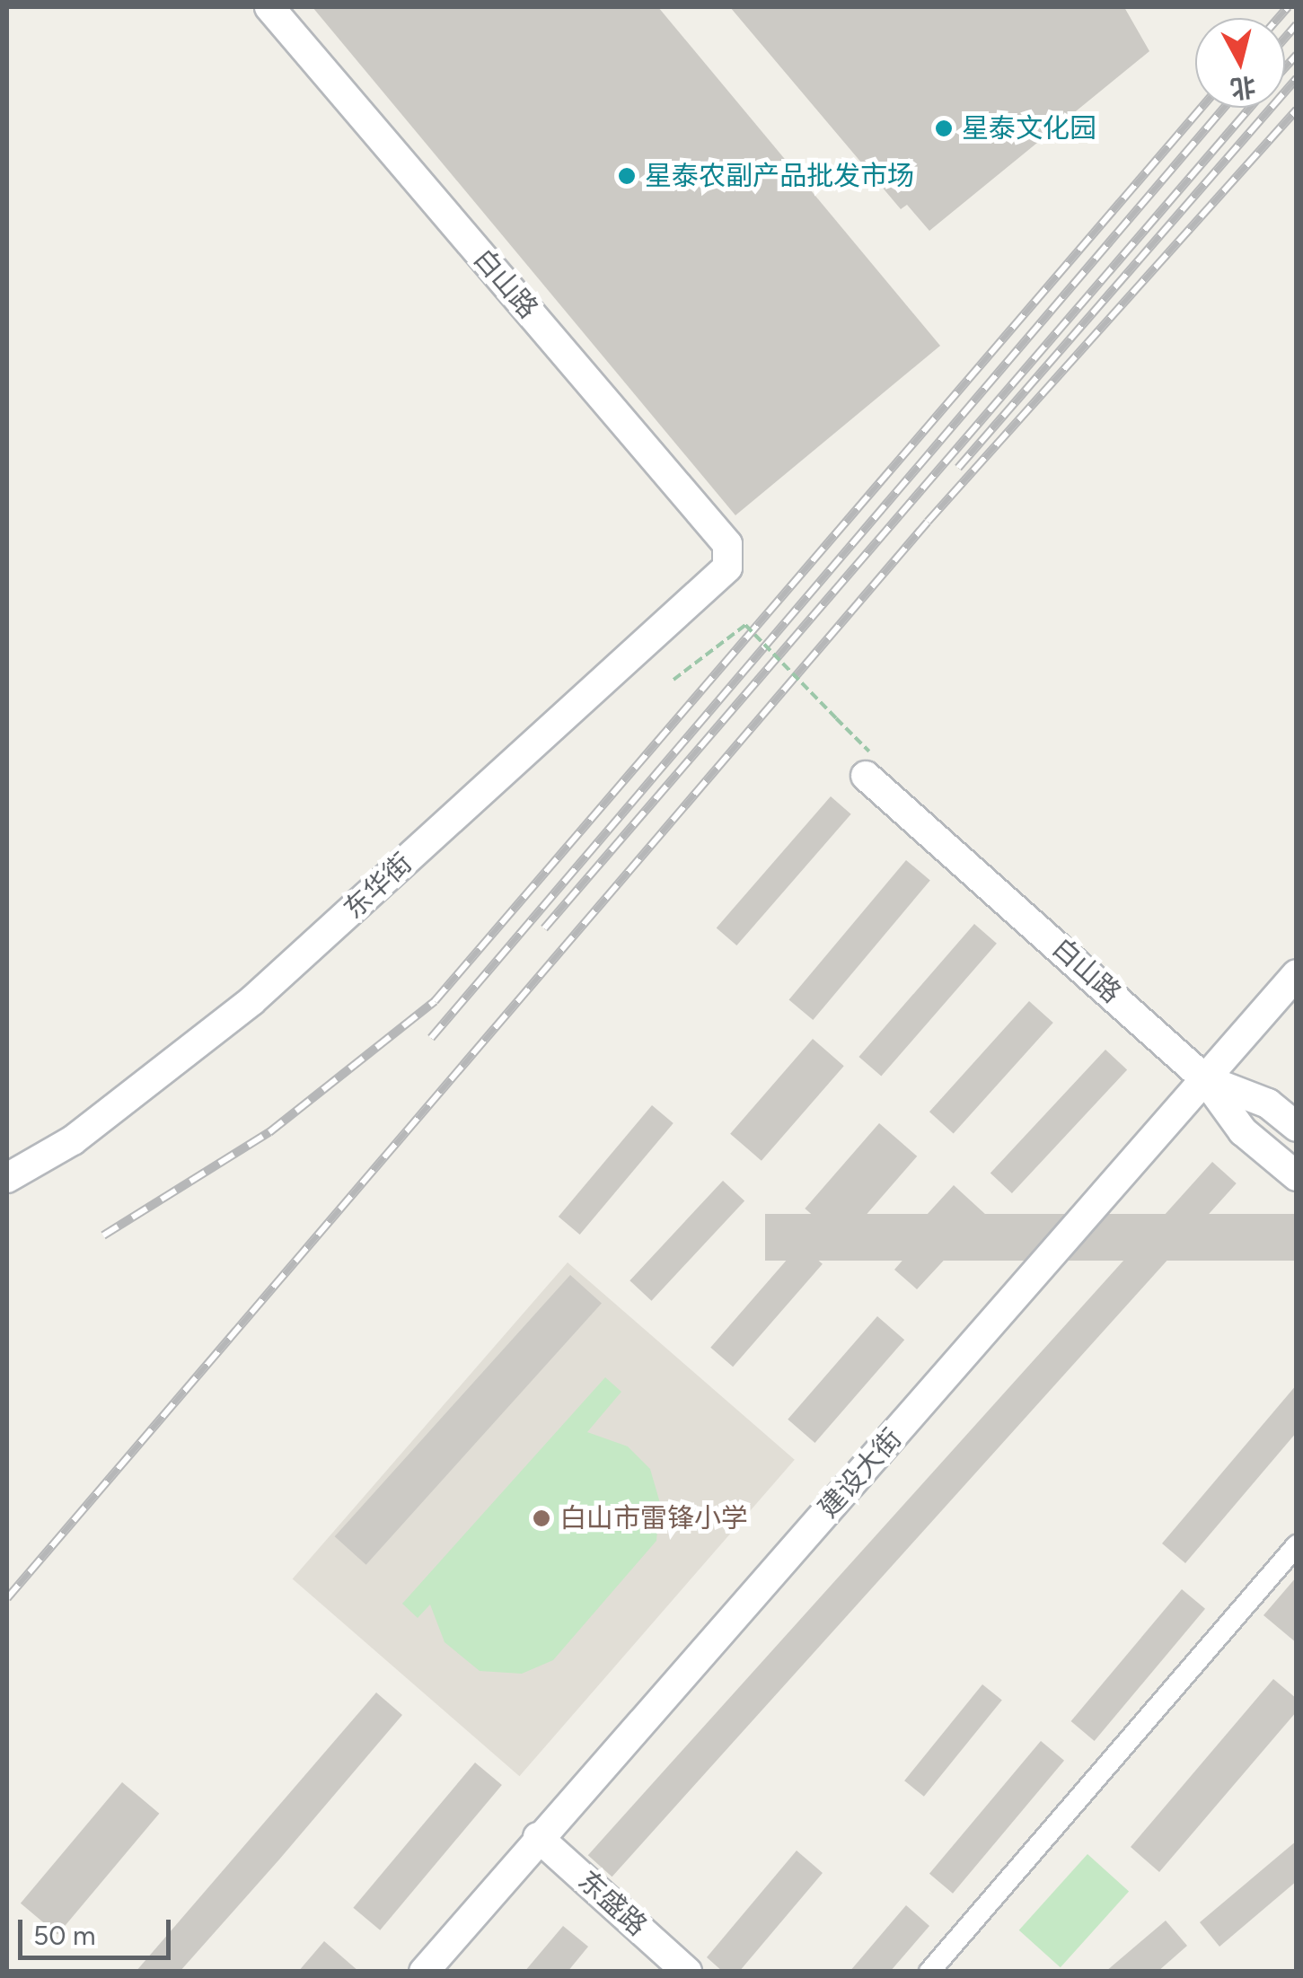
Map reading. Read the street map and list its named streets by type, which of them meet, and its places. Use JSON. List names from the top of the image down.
{
  "streets": {
    "street": [
      "白山路",
      "东华街",
      "建设大街",
      "东盛路"
    ]
  },
  "crossings": [
    ["白山路", "东华街"],
    ["白山路", "建设大街"],
    ["建设大街", "东盛路"]
  ],
  "places": ["星泰文化园", "星泰农副产品批发市场", "白山市雷锋小学"],
  "scale_bar": "50 m",
  "north": "bottom"
}
